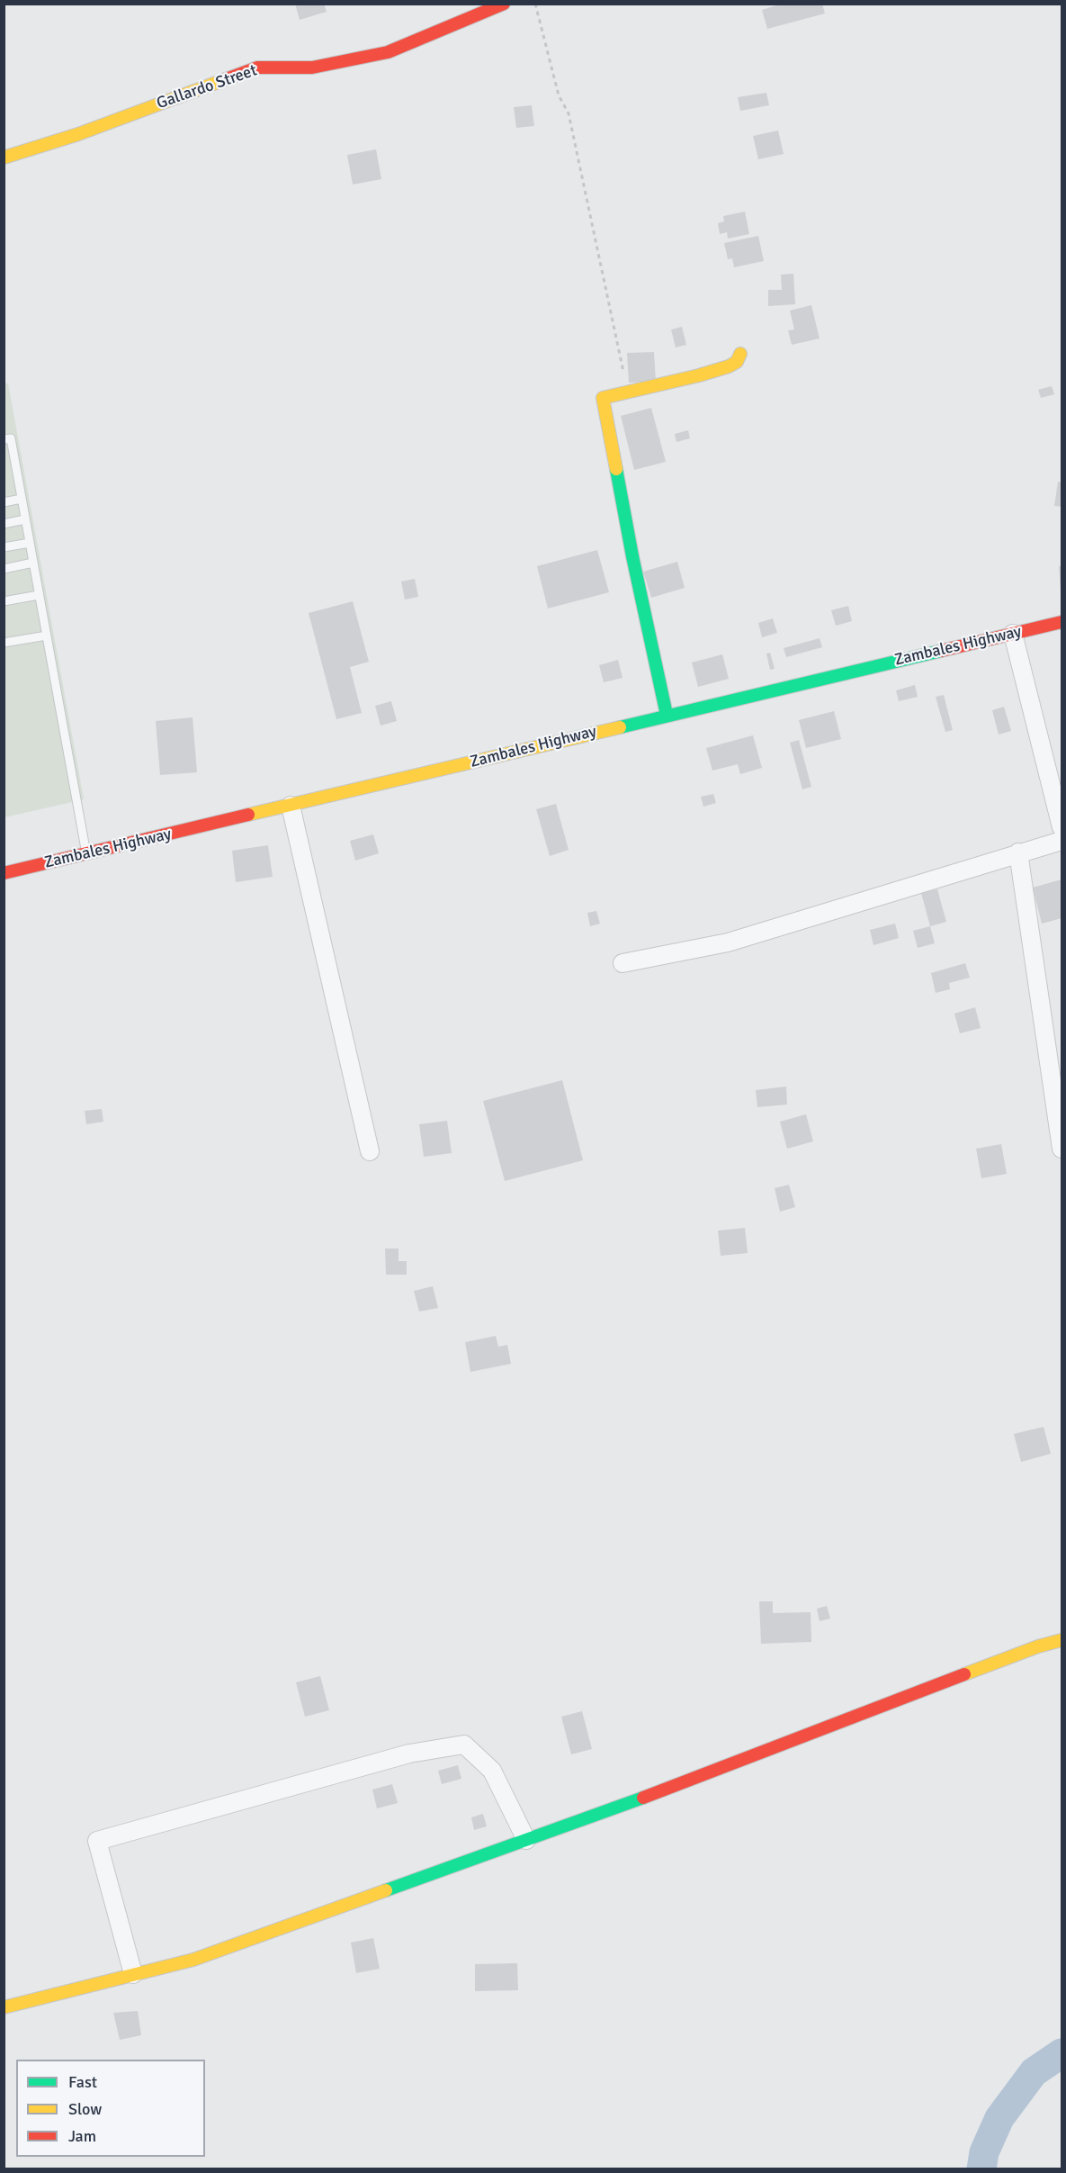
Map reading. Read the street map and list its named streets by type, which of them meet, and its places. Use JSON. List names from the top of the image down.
{
  "streets": {
    "street": ["Gallardo Street", "Zambales Highway"]
  },
  "legend": ["Fast", "Slow", "Jam"]
}
